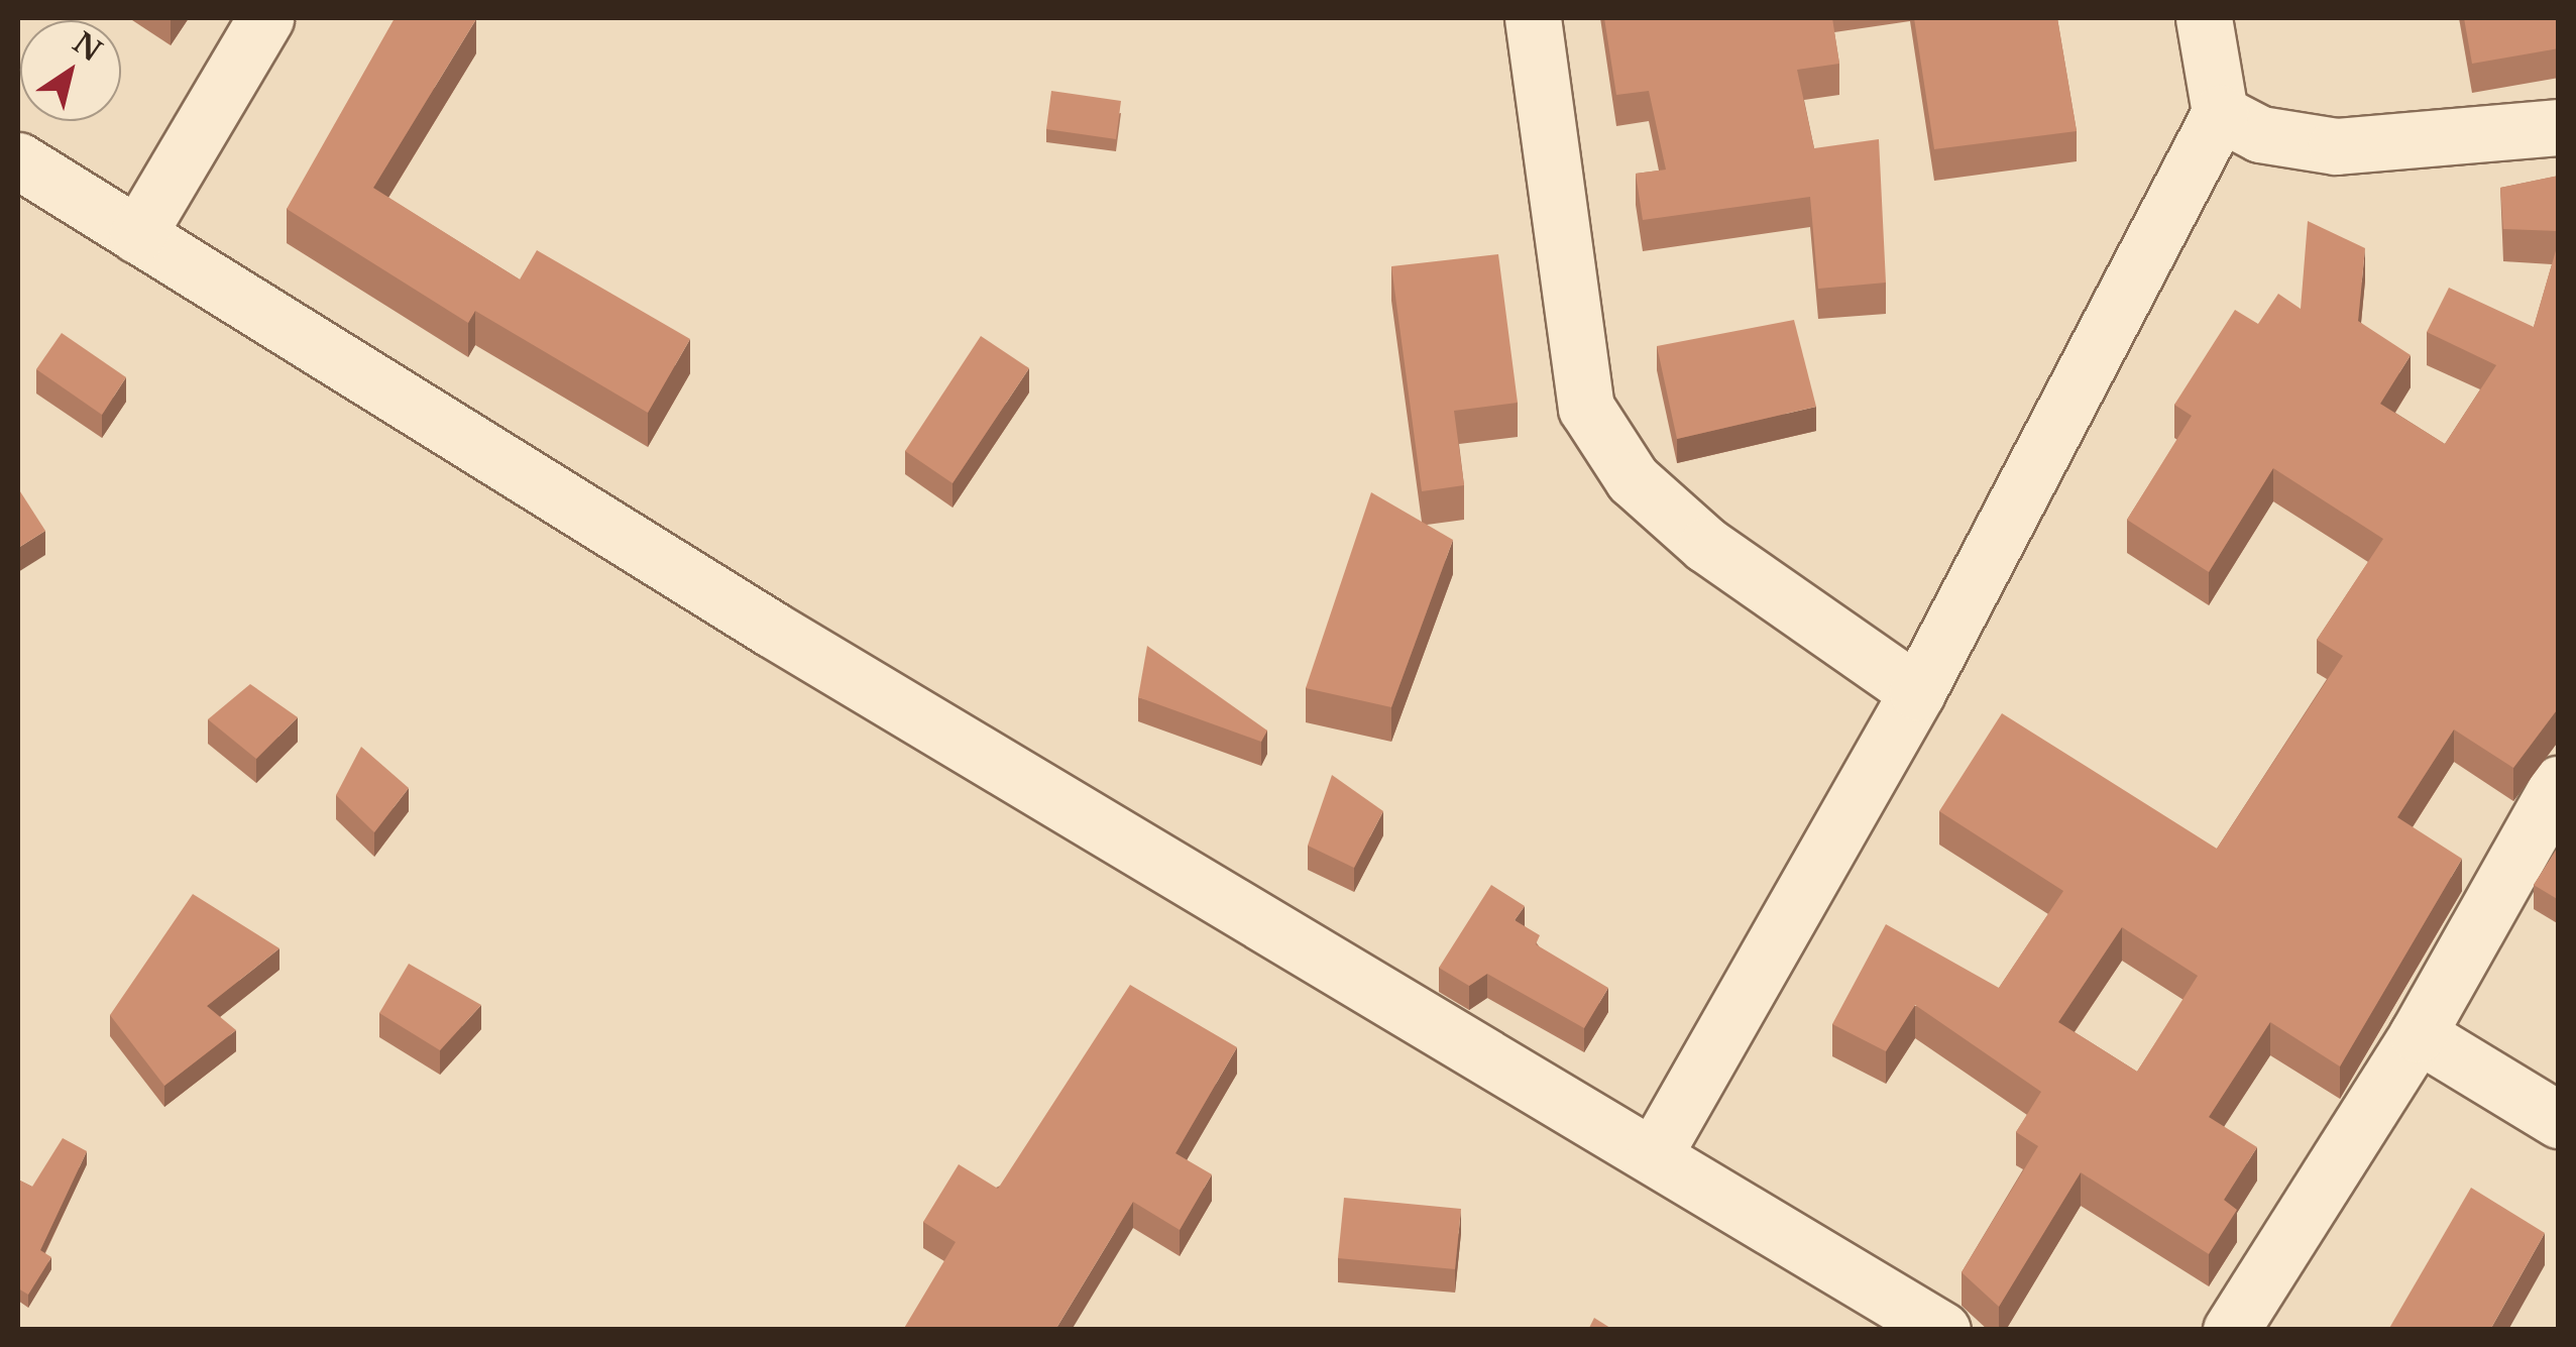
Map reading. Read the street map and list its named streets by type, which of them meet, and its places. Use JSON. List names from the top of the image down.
{
  "north": "top right"
}
